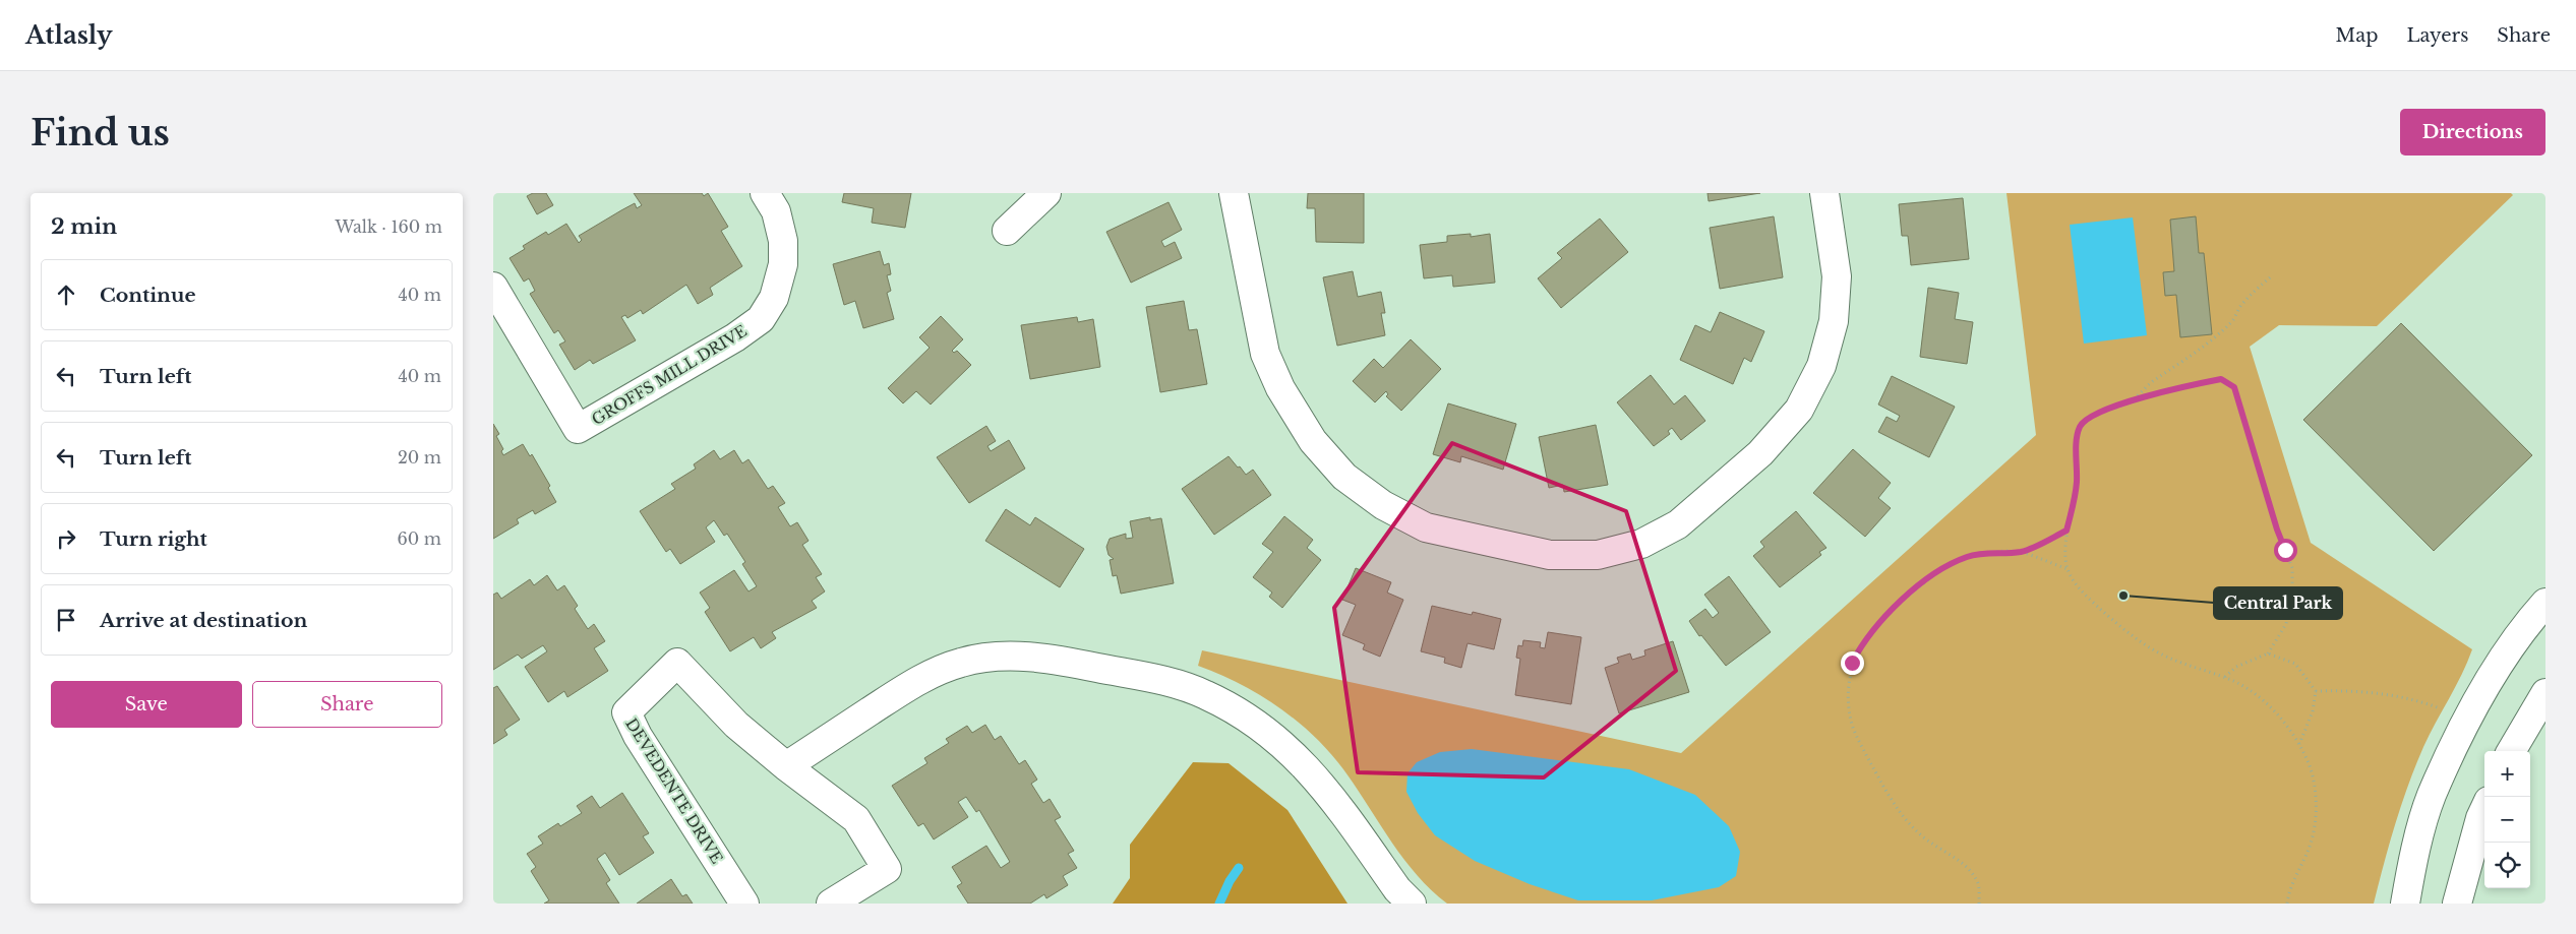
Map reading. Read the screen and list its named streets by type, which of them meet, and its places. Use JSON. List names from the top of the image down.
{
  "streets": {
    "street": ["GROFFS MILL DRIVE", "DEVEDENTE DRIVE"]
  },
  "places": ["Central Park"],
  "page": {
    "header": "Atlasly",
    "nav": ["Map", "Layers", "Share"],
    "buttons": [
      "Directions",
      ["Save", "Share"]
    ],
    "title": "Find us",
    "heading": ["2 min", "Walk · 160 m"],
    "list": [
      ["Continue", "40 m"],
      ["Turn left", "40 m"],
      ["Turn left", "20 m"],
      ["Turn right", "60 m"],
      "Arrive at destination"
    ],
    "map_buttons": ["+", "−"]
  }
}
